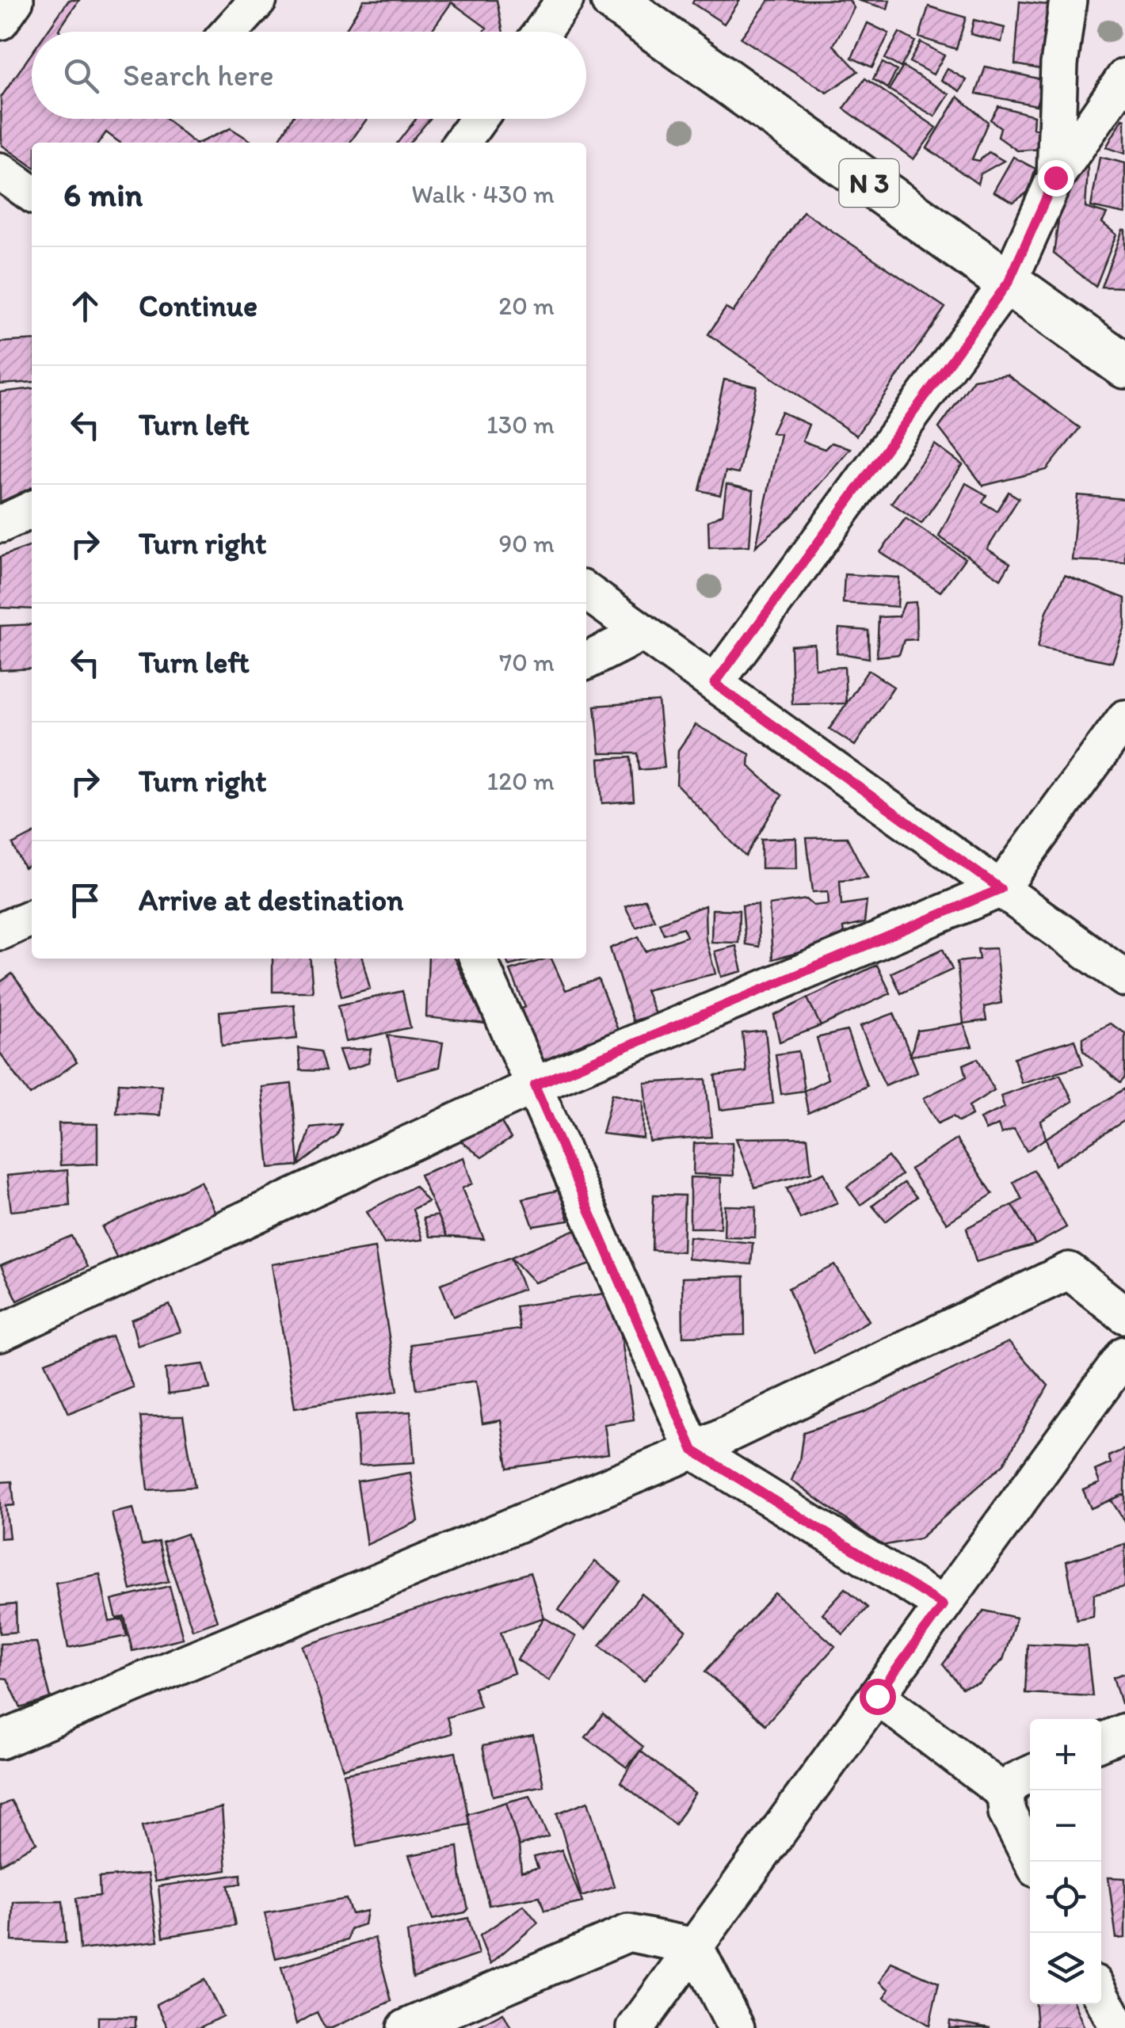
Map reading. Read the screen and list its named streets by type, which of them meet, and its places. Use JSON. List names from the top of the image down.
{
  "streets": {
    "main road": ["N 3"]
  },
  "page": {
    "search": "Search here",
    "heading": ["6 min", "Walk · 430 m"],
    "list": [
      ["Continue", "20 m"],
      ["Turn left", "130 m"],
      ["Turn right", "90 m"],
      ["Turn left", "70 m"],
      ["Turn right", "120 m"],
      "Arrive at destination"
    ],
    "map_buttons": ["+", "−"]
  }
}
